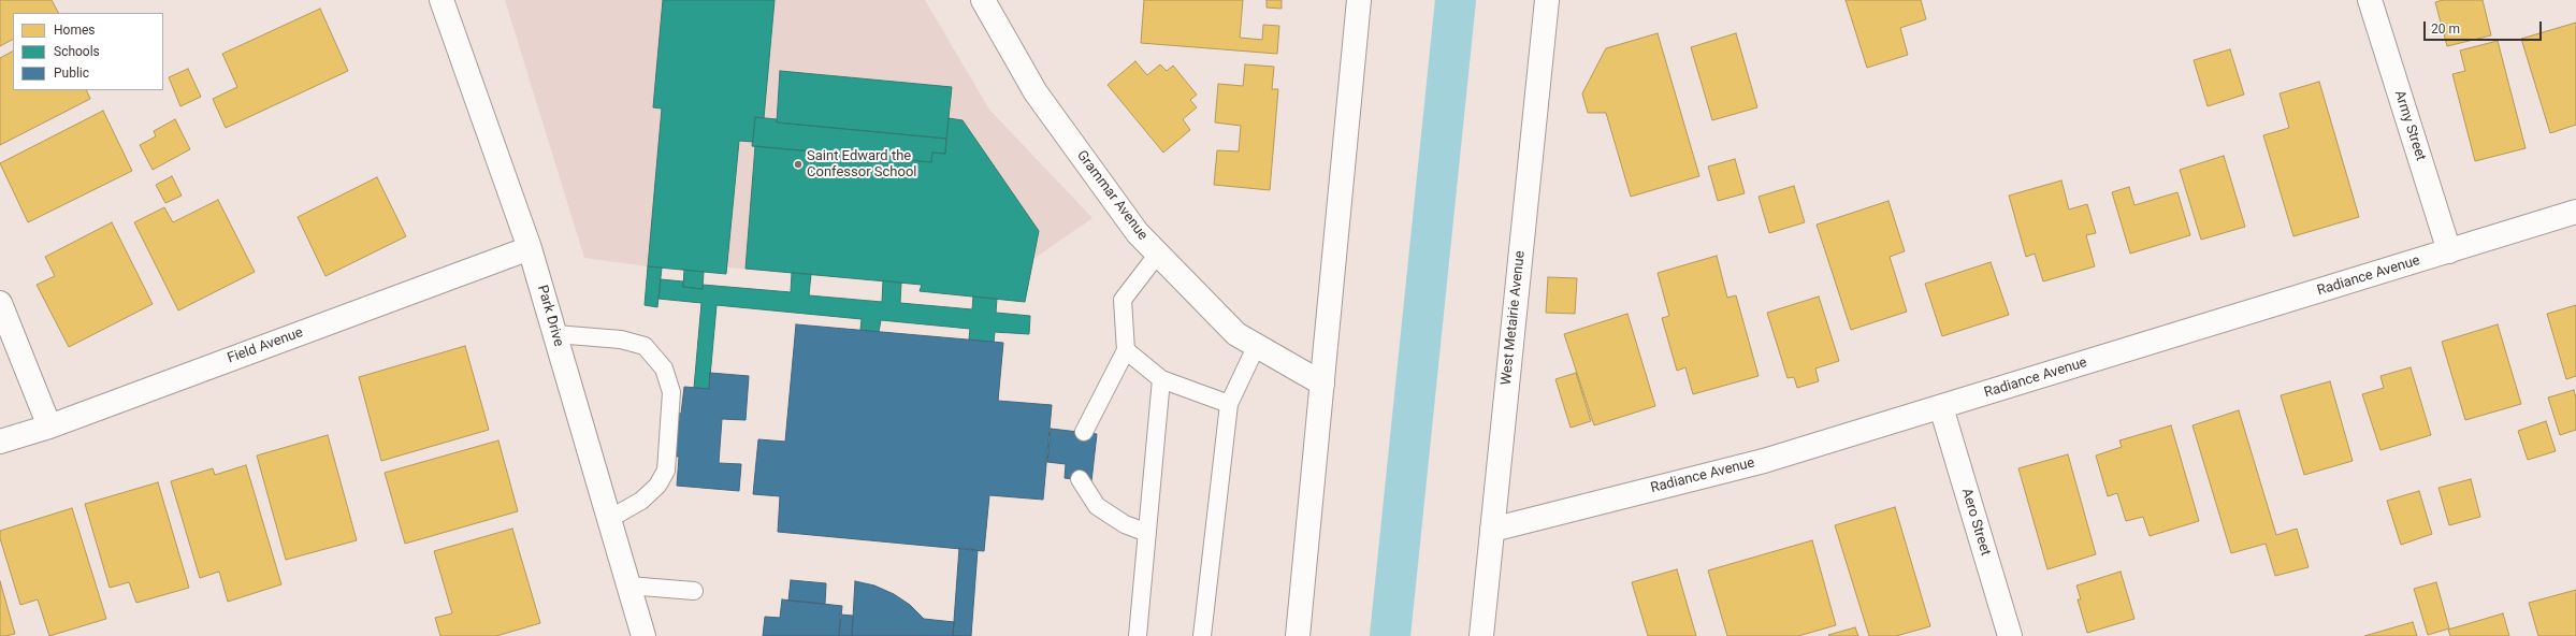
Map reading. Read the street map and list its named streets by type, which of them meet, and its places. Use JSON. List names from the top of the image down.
{
  "streets": {
    "street": [
      "Army Street",
      "Grammar Avenue",
      "Radiance Avenue",
      "Park Drive",
      "West Metairie Avenue",
      "Field Avenue",
      "Aero Street"
    ]
  },
  "crossings": [
    ["Army Street", "Radiance Avenue"],
    ["Radiance Avenue", "West Metairie Avenue"],
    ["Radiance Avenue", "Aero Street"],
    ["Park Drive", "Field Avenue"]
  ],
  "places": ["Saint Edward the Confessor School"],
  "legend": ["Homes", "Schools", "Public"],
  "scale_bar": "20 m"
}
